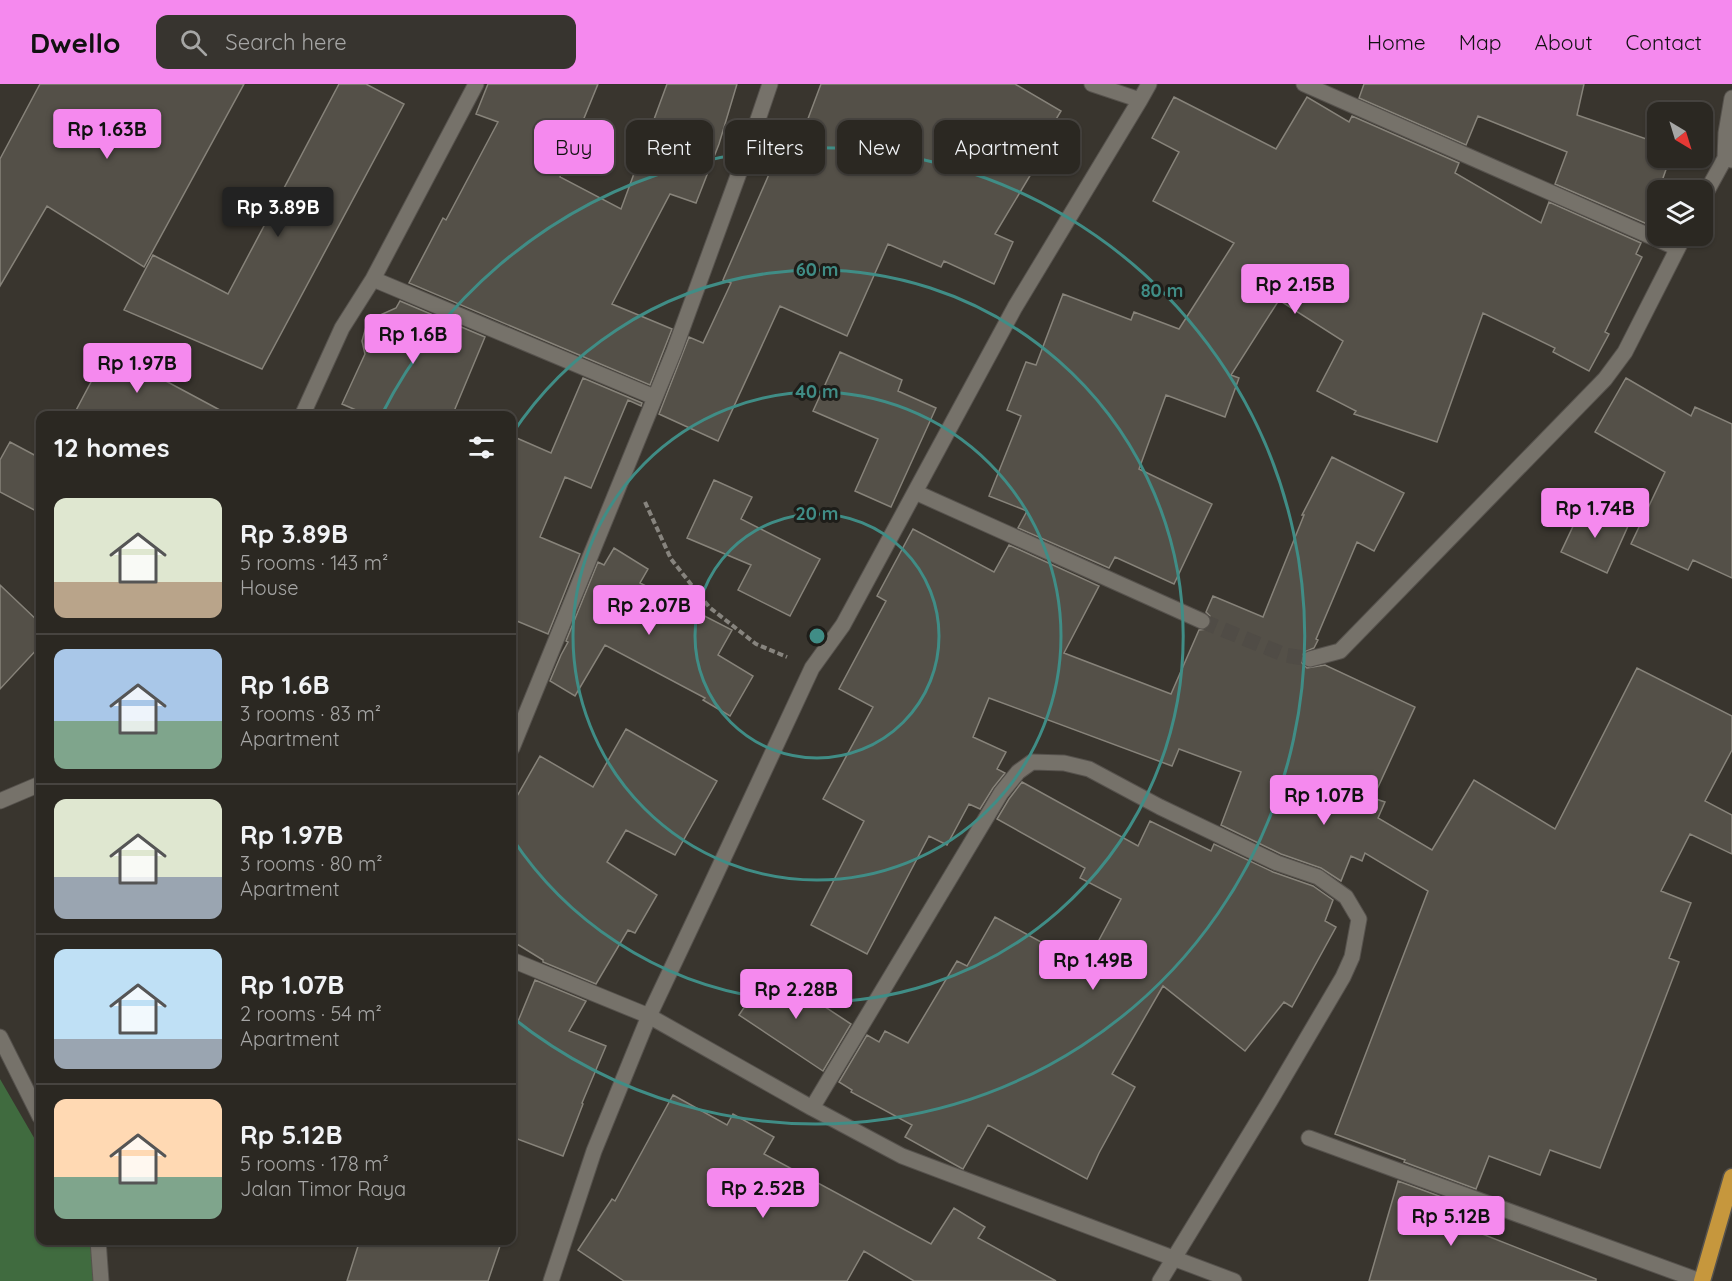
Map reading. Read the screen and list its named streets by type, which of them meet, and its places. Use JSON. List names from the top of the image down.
{
  "north": "bottom right",
  "page": {
    "header": "Dwello",
    "search": "Search here",
    "nav": [
      "Home",
      "Map",
      "About",
      "Contact"
    ],
    "price": [
      "Rp 1.63B",
      "Rp 3.89B",
      "Rp 2.15B",
      "Rp 1.6B",
      "Rp 1.97B",
      "Rp 1.74B",
      "Rp 2.07B",
      "Rp 1.07B",
      "Rp 1.49B",
      "Rp 2.28B",
      "Rp 2.52B",
      "Rp 5.12B"
    ],
    "chip": [
      "Buy",
      "Rent",
      "Filters",
      "New",
      "Apartment"
    ],
    "heading": "12 homes",
    "list": [
      {
        "name": "Rp 3.89B",
        "note": "5 rooms · 143 m² · House"
      },
      {
        "name": "Rp 1.6B",
        "note": "3 rooms · 83 m² · Apartment"
      },
      {
        "name": "Rp 1.97B",
        "note": "3 rooms · 80 m² · Apartment"
      },
      {
        "name": "Rp 1.07B",
        "note": "2 rooms · 54 m² · Apartment"
      },
      {
        "name": "Rp 5.12B",
        "note": "5 rooms · 178 m² · Jalan Timor Raya"
      }
    ]
  },
  "rings": [
    "60 m",
    "80 m",
    "40 m",
    "20 m"
  ]
}
